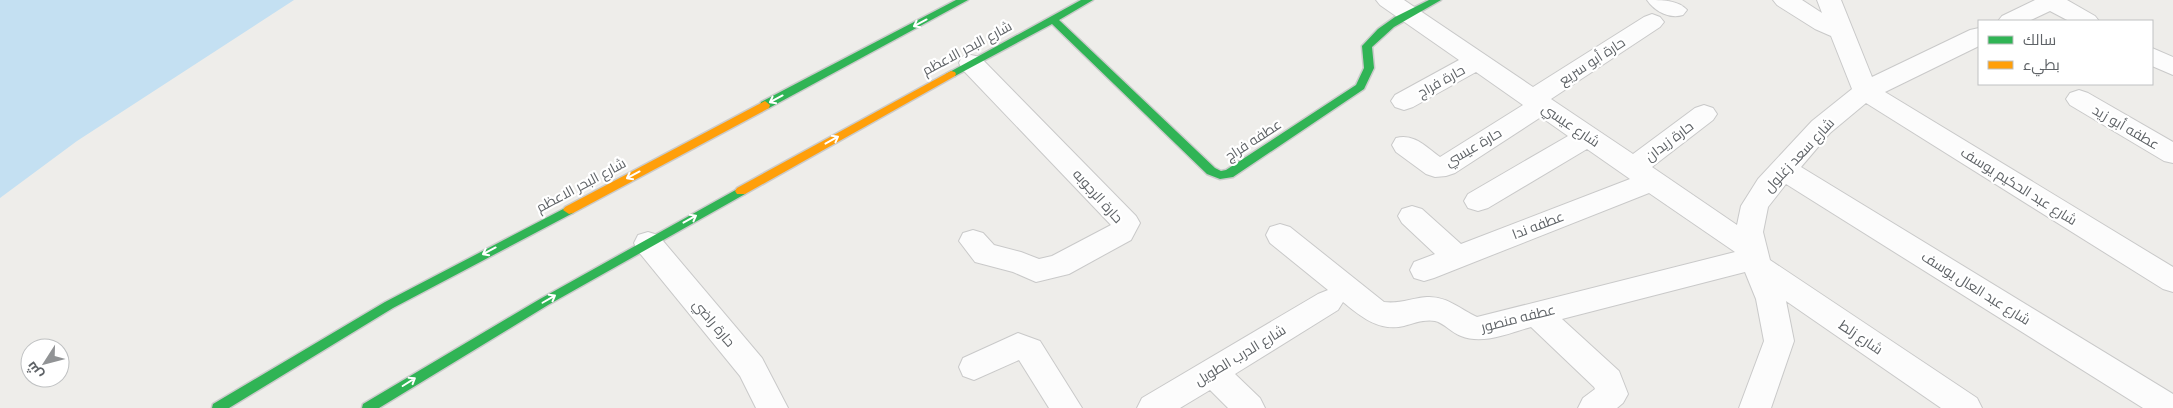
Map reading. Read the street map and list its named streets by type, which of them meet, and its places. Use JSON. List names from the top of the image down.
{
  "streets": {
    "main road": ["شارع البحر الاعظم", "عطفه فراج"],
    "street": [
      "حارة أبو سريع",
      "حارة فراج",
      "شارع عيسي",
      "عطفه أبو زيد",
      "حارة زيدان",
      "حارة عيسي",
      "شارع سعد زغلول",
      "شارع عبد الحكيم يوسف",
      "حارة الرجوبه",
      "عطفه ندا",
      "شارع عبد العال يوسف",
      "عطفه منصور",
      "حارة راضي",
      "شارع زلط",
      "شارع الدرب الطويل"
    ]
  },
  "crossings": [
    ["شارع البحر الاعظم", "عطفه فراج"],
    ["شارع البحر الاعظم", "حارة الرجوبه"],
    ["شارع البحر الاعظم", "حارة راضي"],
    ["حارة أبو سريع", "شارع عيسي"],
    ["حارة أبو سريع", "حارة عيسي"],
    ["حارة فراج", "شارع عيسي"],
    ["شارع عيسي", "عطفه فراج"],
    ["شارع عيسي", "حارة زيدان"],
    ["شارع عيسي", "حارة عيسي"],
    ["شارع عيسي", "شارع سعد زغلول"],
    ["شارع عيسي", "عطفه ندا"],
    ["شارع عيسي", "عطفه منصور"],
    ["شارع عيسي", "شارع زلط"],
    ["حارة زيدان", "عطفه ندا"],
    ["شارع سعد زغلول", "شارع عبد الحكيم يوسف"],
    ["شارع سعد زغلول", "شارع عبد العال يوسف"],
    ["شارع سعد زغلول", "عطفه منصور"],
    ["شارع سعد زغلول", "شارع زلط"],
    ["عطفه منصور", "شارع زلط"]
  ],
  "legend": ["سالك", "بطيء"],
  "north": "bottom left"
}
